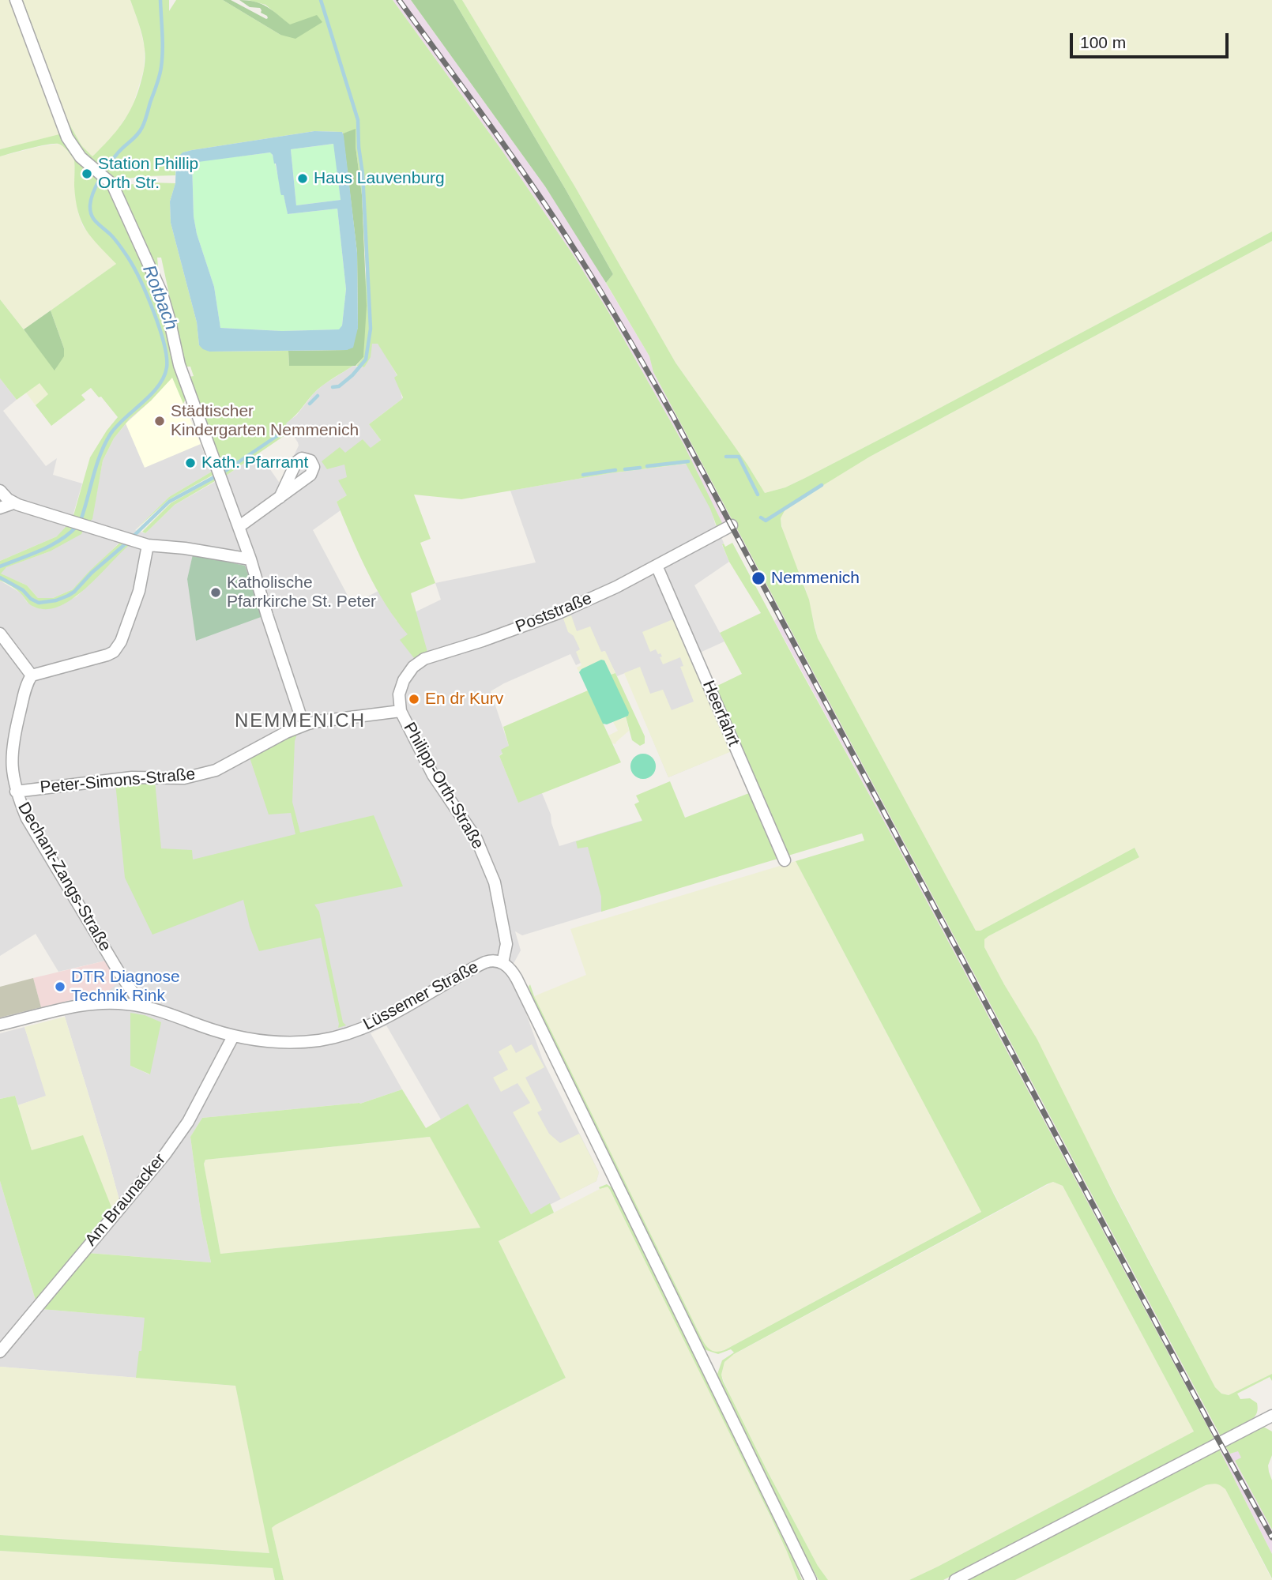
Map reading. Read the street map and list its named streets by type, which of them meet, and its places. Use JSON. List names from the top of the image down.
{
  "streets": {
    "street": [
      "Poststraße",
      "Heerfahrt",
      "Peter-Simons-Straße",
      "Philipp-Orth-Straße",
      "Dechant-Zangs-Straße",
      "Lüssemer Straße",
      "Am Braunacker"
    ]
  },
  "crossings": [
    ["Poststraße", "Heerfahrt"],
    ["Poststraße", "Philipp-Orth-Straße"],
    ["Peter-Simons-Straße", "Philipp-Orth-Straße"],
    ["Peter-Simons-Straße", "Dechant-Zangs-Straße"],
    ["Philipp-Orth-Straße", "Lüssemer Straße"],
    ["Dechant-Zangs-Straße", "Lüssemer Straße"],
    ["Lüssemer Straße", "Am Braunacker"]
  ],
  "districts": ["NEMMENICH"],
  "water": ["Rotbach"],
  "places": [
    "Station Phillip Orth Str.",
    "Haus Lauvenburg",
    "Städtischer Kindergarten Nemmenich",
    "Kath. Pfarramt",
    "Nemmenich",
    "Katholische Pfarrkirche St. Peter",
    "En dr Kurv",
    "DTR Diagnose Technik Rink"
  ],
  "scale_bar": "100 m"
}
